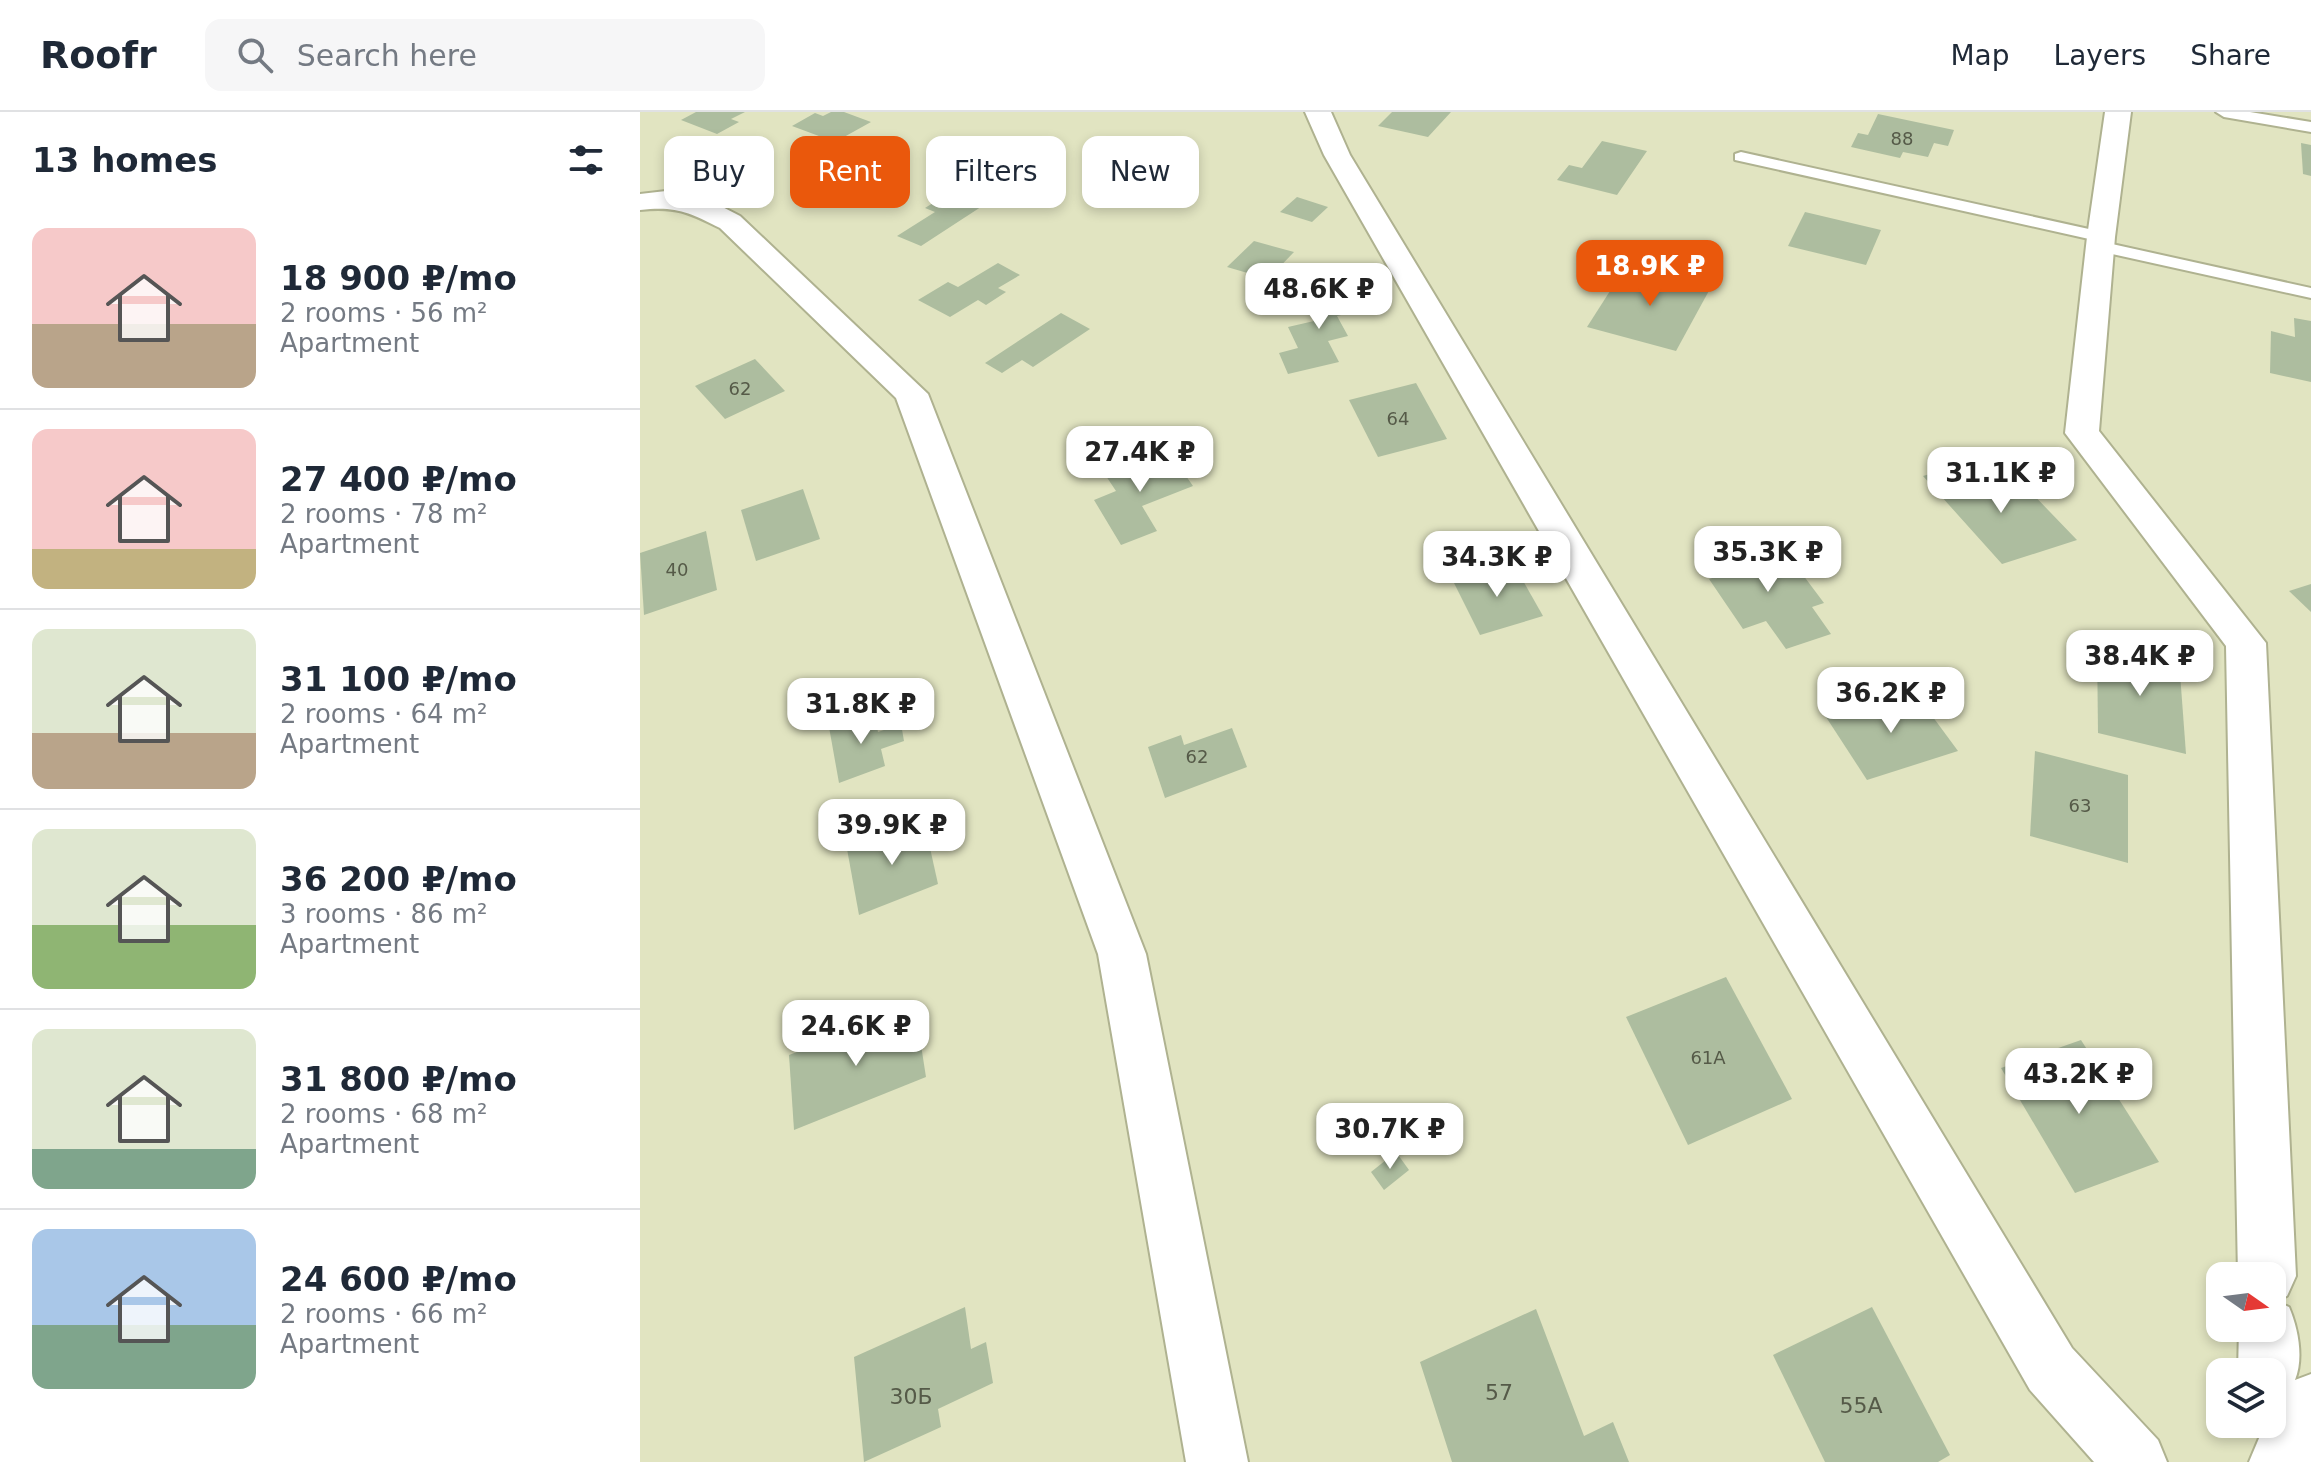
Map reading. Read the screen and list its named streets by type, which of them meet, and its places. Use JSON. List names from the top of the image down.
{
  "house_numbers": [
    "88",
    "62",
    "64",
    "40",
    "62",
    "63",
    "61А",
    "57",
    "30Б",
    "55А"
  ],
  "north": "right",
  "page": {
    "header": "Roofr",
    "search": "Search here",
    "nav": ["Map", "Layers", "Share"],
    "heading": "13 homes",
    "chip": [
      "Buy",
      "Rent",
      "Filters",
      "New"
    ],
    "list": [
      {
        "name": "18 900 ₽/mo",
        "note": "2 rooms · 56 m² · Apartment"
      },
      {
        "name": "27 400 ₽/mo",
        "note": "2 rooms · 78 m² · Apartment"
      },
      {
        "name": "31 100 ₽/mo",
        "note": "2 rooms · 64 m² · Apartment"
      },
      {
        "name": "36 200 ₽/mo",
        "note": "3 rooms · 86 m² · Apartment"
      },
      {
        "name": "31 800 ₽/mo",
        "note": "2 rooms · 68 m² · Apartment"
      },
      {
        "name": "24 600 ₽/mo",
        "note": "2 rooms · 66 m² · Apartment"
      }
    ],
    "price": [
      "18.9K ₽",
      "48.6K ₽",
      "27.4K ₽",
      "31.1K ₽",
      "35.3K ₽",
      "34.3K ₽",
      "38.4K ₽",
      "36.2K ₽",
      "31.8K ₽",
      "39.9K ₽",
      "24.6K ₽",
      "43.2K ₽",
      "30.7K ₽"
    ]
  }
}
